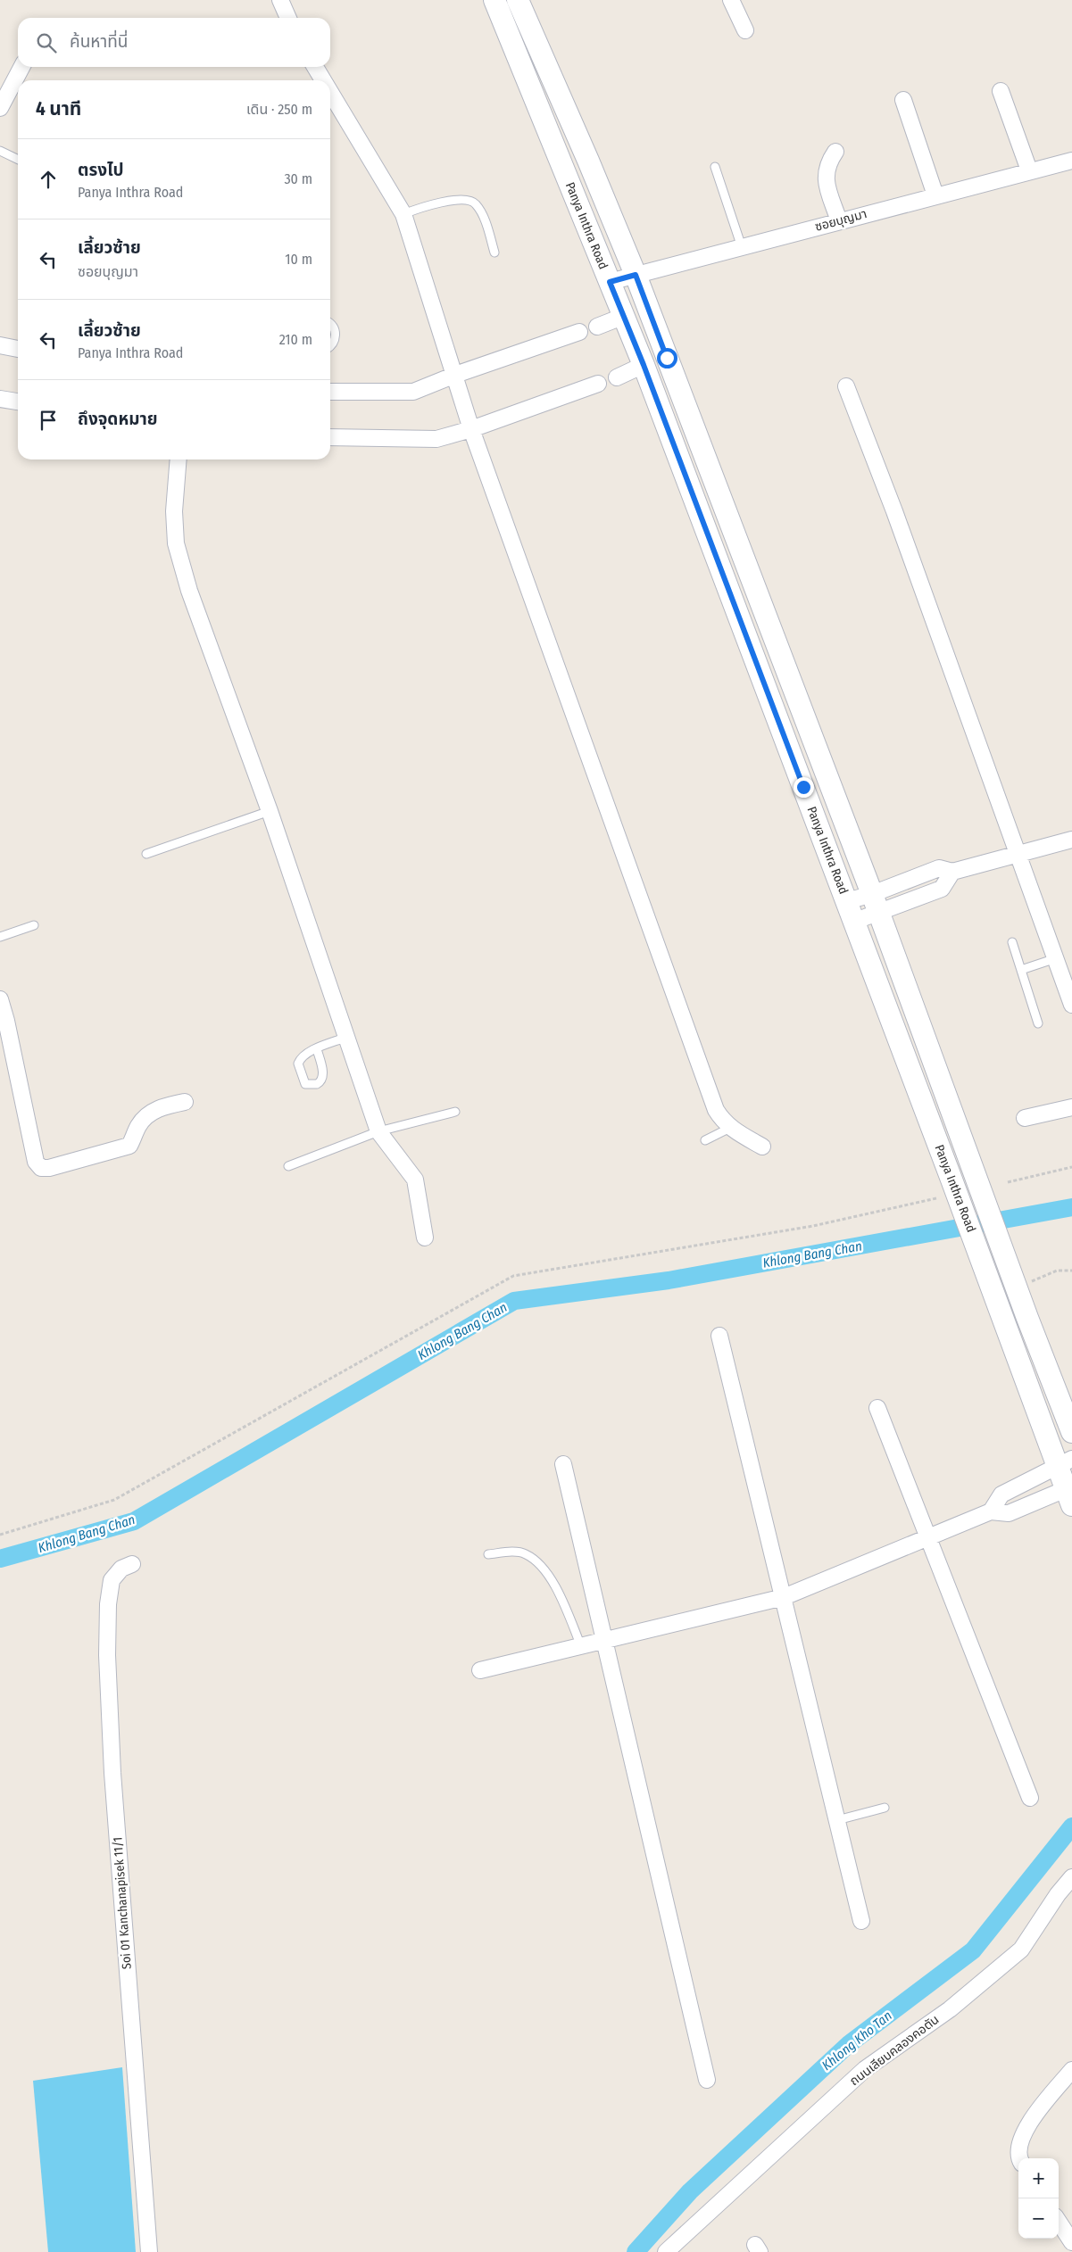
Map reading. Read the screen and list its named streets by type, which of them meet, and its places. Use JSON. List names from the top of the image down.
{
  "streets": {
    "main road": ["Panya Inthra Road"],
    "street": ["ซอยบุญมา", "Soi 01 Kanchanapisek 11/1", "ถนนเลียบคลองคอตัน"]
  },
  "crossings": [
    ["ซอยบุญมา", "Panya Inthra Road"]
  ],
  "water": ["Khlong Bang Chan", "Khlong Kho Tan"],
  "page": {
    "search": "ค้นหาที่นี่",
    "heading": ["4 นาที", "เดิน · 250 m"],
    "list": [
      ["ตรงไป", "Panya Inthra Road", "30 m"],
      ["เลี้ยวซ้าย", "ซอยบุญมา", "10 m"],
      ["เลี้ยวซ้าย", "Panya Inthra Road", "210 m"],
      "ถึงจุดหมาย"
    ],
    "map_buttons": ["+", "−"]
  }
}
